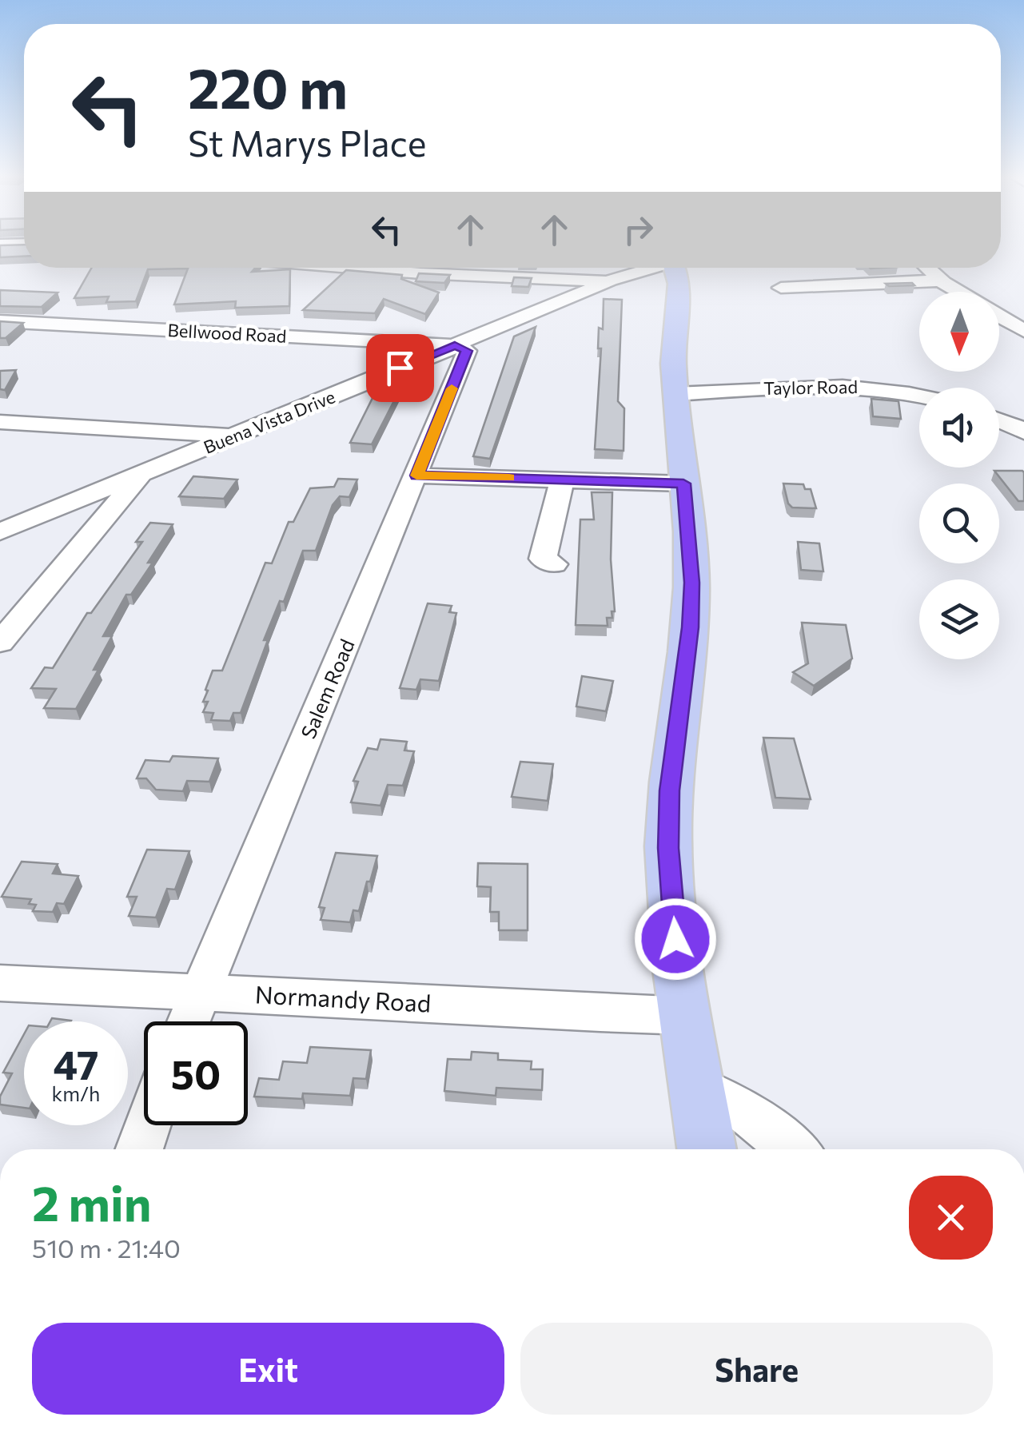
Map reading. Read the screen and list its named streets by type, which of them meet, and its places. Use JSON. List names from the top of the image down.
{
  "streets": {
    "street": [
      "Bellwood Road",
      "Taylor Road",
      "Buena Vista Drive",
      "Salem Road",
      "Normandy Road"
    ]
  },
  "crossings": [
    ["Bellwood Road", "Buena Vista Drive"],
    ["Bellwood Road", "Salem Road"],
    ["Buena Vista Drive", "Salem Road"],
    ["Salem Road", "Normandy Road"]
  ],
  "north": "bottom",
  "page": {
    "turn": ["220 m", "St Marys Place"],
    "speed": "47 km/h",
    "limit": "50",
    "heading": ["2 min", "510 m · 21:40"],
    "buttons": ["Exit", "Share"]
  }
}
